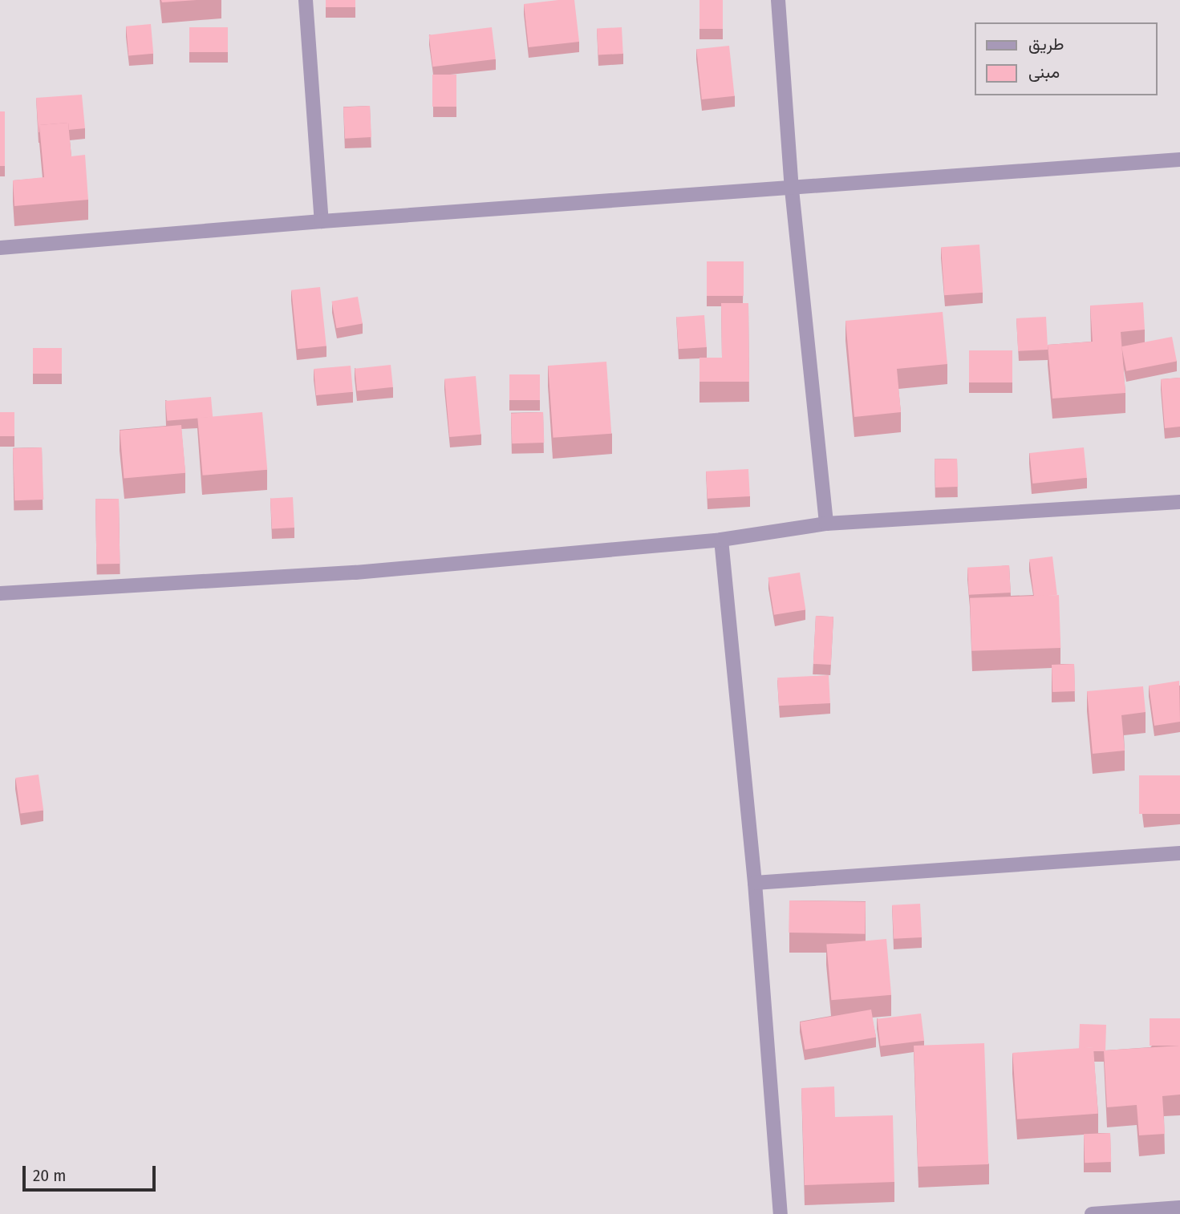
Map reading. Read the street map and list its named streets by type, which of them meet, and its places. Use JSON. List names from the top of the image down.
{
  "legend": ["طريق", "مبنى"],
  "scale_bar": "20 m"
}
